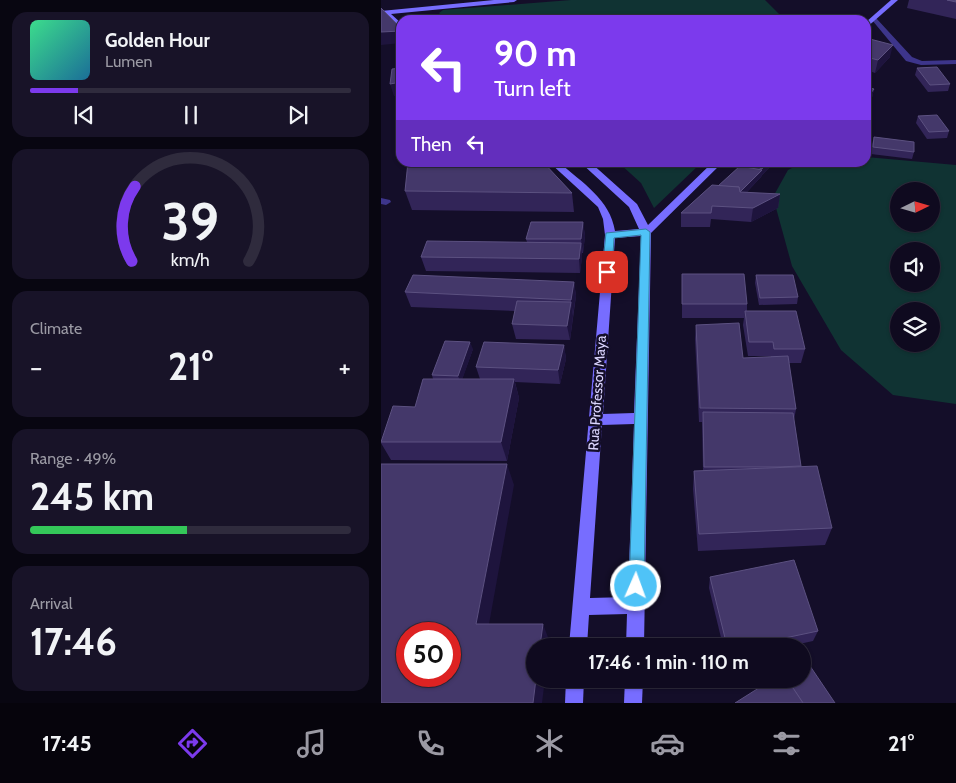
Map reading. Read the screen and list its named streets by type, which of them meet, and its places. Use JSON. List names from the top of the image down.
{
  "streets": {
    "main road": ["Rua Professor Maya"]
  },
  "north": "right",
  "page": {
    "turn": ["90 m", "Turn left"],
    "song": ["Golden Hour", "Lumen"],
    "then": "Then",
    "tile": [
      "Climate",
      ["Range · 49%", "245 km"],
      ["Arrival", "17:46"]
    ],
    "heat": ["−", "21°", "+"],
    "limit": "50",
    "trip": "17:46 · 1 min · 110 m",
    "tabs": ["17:45", "21°"],
    "gauge": ["39", "km/h"]
  }
}
